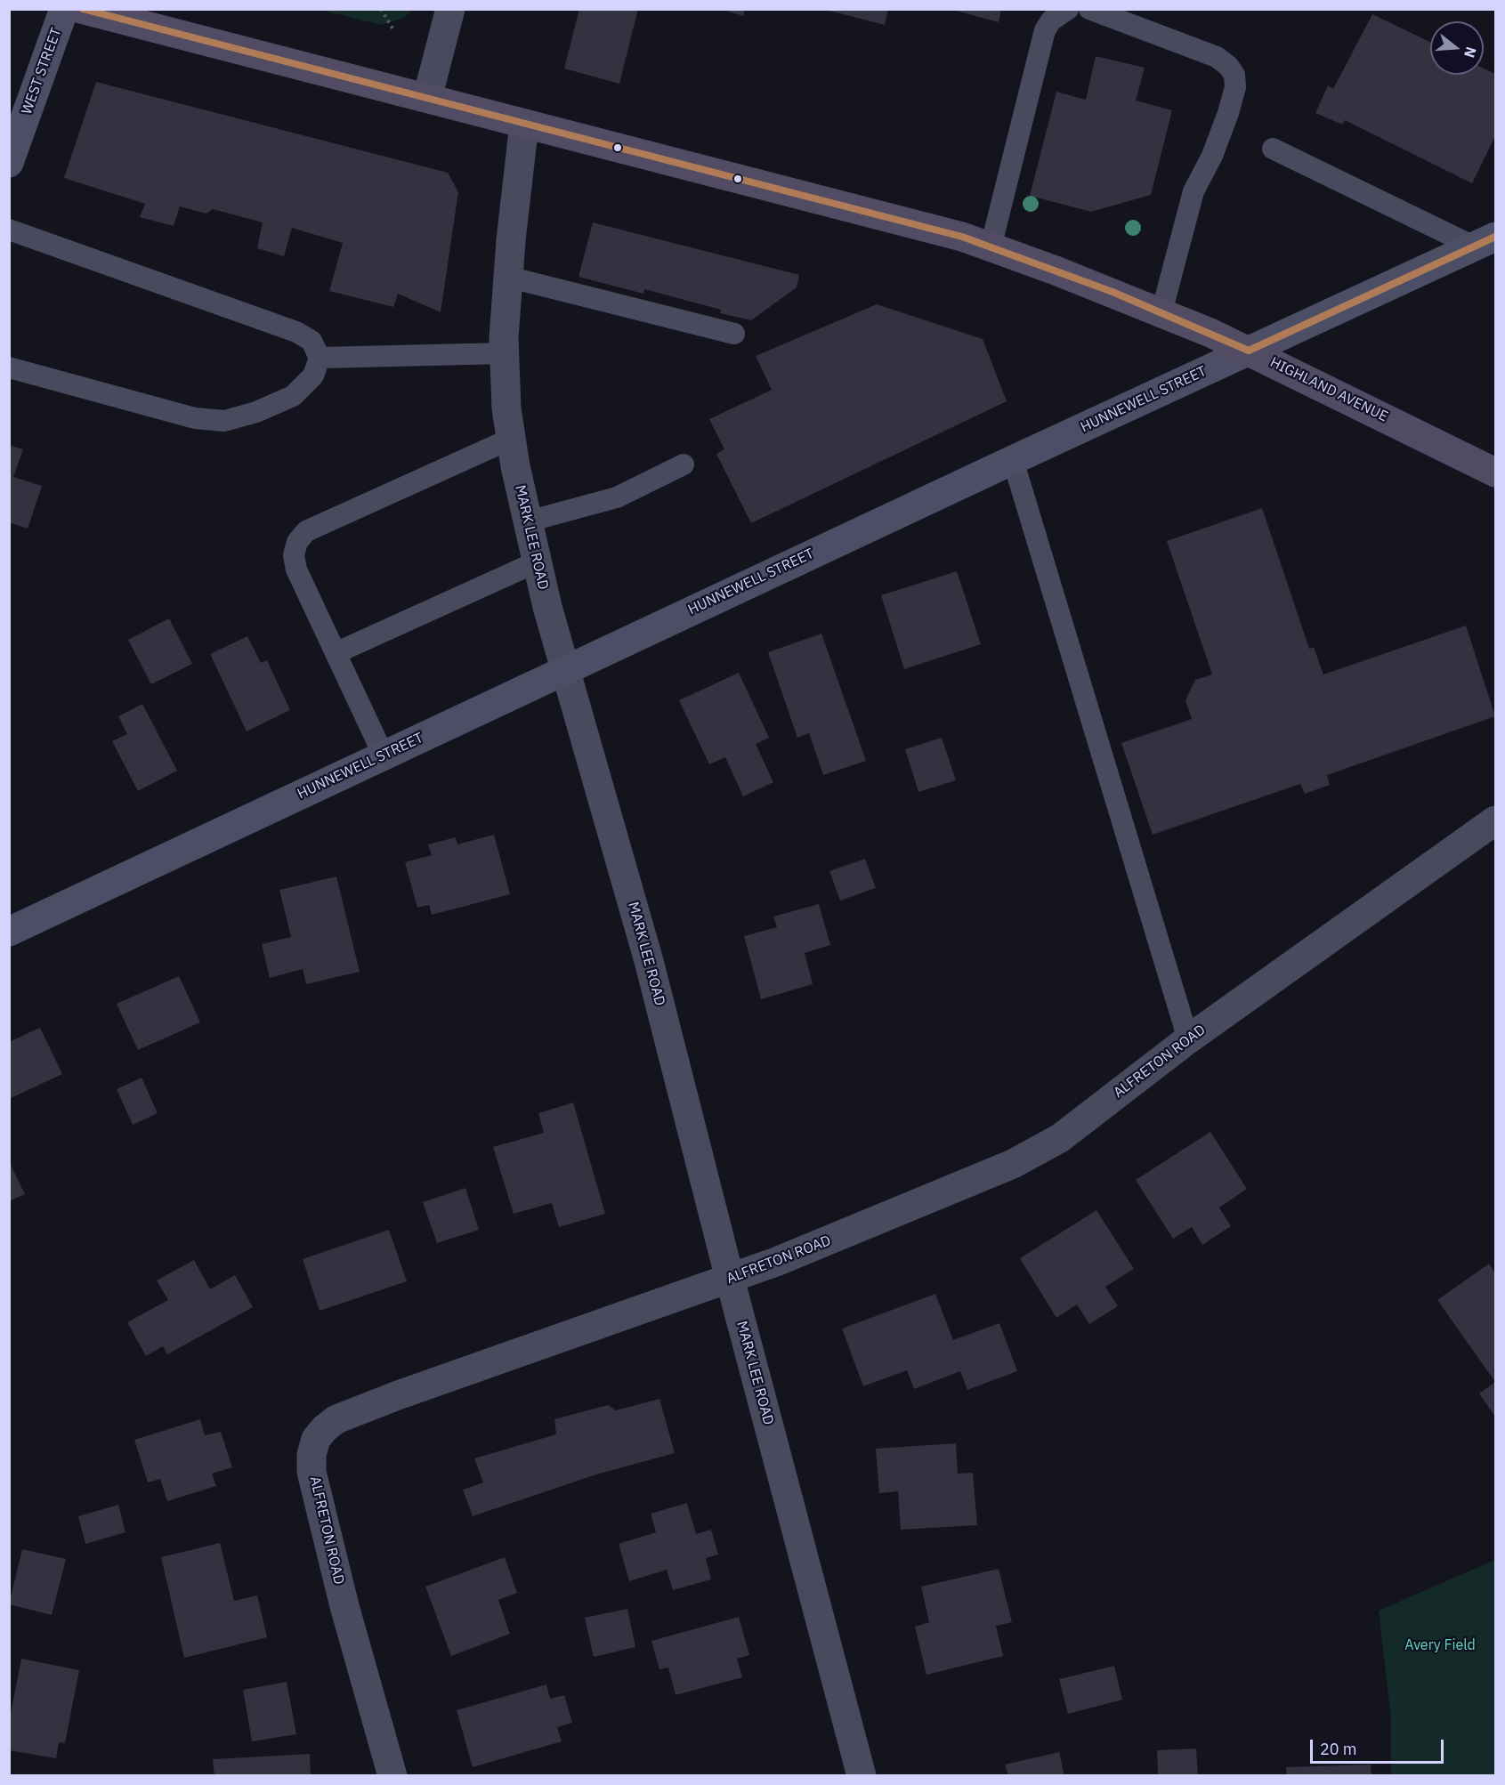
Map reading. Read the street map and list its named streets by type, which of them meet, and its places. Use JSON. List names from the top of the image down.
{
  "streets": {
    "main road": ["HIGHLAND AVENUE"],
    "street": [
      "WEST STREET",
      "HUNNEWELL STREET",
      "MARK LEE ROAD",
      "ALFRETON ROAD"
    ]
  },
  "crossings": [
    ["HIGHLAND AVENUE", "HUNNEWELL STREET"],
    ["HIGHLAND AVENUE", "MARK LEE ROAD"],
    ["HUNNEWELL STREET", "MARK LEE ROAD"],
    ["MARK LEE ROAD", "ALFRETON ROAD"]
  ],
  "parks": ["Avery Field"],
  "scale_bar": "20 m",
  "north": "right"
}
